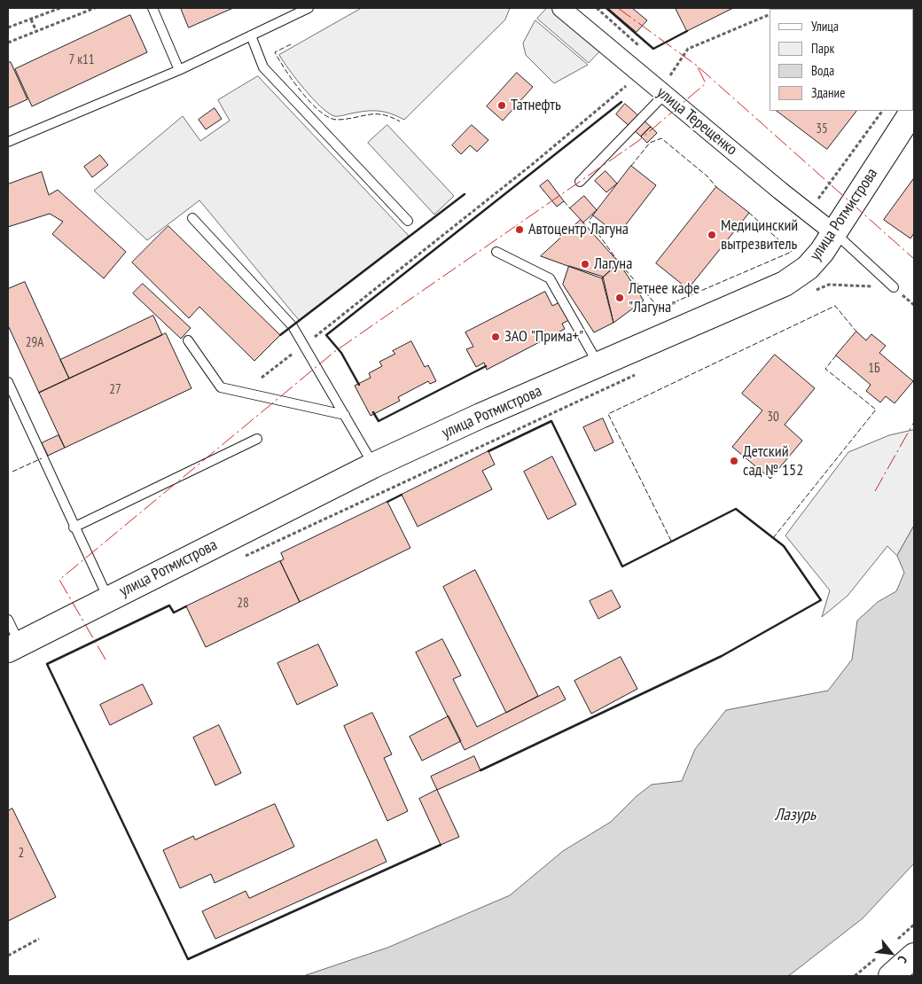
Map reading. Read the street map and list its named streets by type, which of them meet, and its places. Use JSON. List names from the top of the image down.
{
  "streets": {
    "street": ["улица Терещенко", "улица Ротмистрова"]
  },
  "crossings": [
    ["улица Терещенко", "улица Ротмистрова"]
  ],
  "water": ["Лазурь"],
  "places": [
    "Татнефть",
    "Автоцентр Лагуна",
    "Медицинский вытрезвитель",
    "Лагуна",
    "Летнее кафе \"Лагуна\"",
    "ЗАО \"Прима+\"",
    "Детский сад № 152"
  ],
  "house_numbers": [
    "7 к11",
    "35",
    "29А",
    "1Б",
    "27",
    "30",
    "28",
    "2"
  ],
  "legend": [
    "Улица",
    "Парк",
    "Вода",
    "Здание"
  ],
  "north": "bottom right"
}
